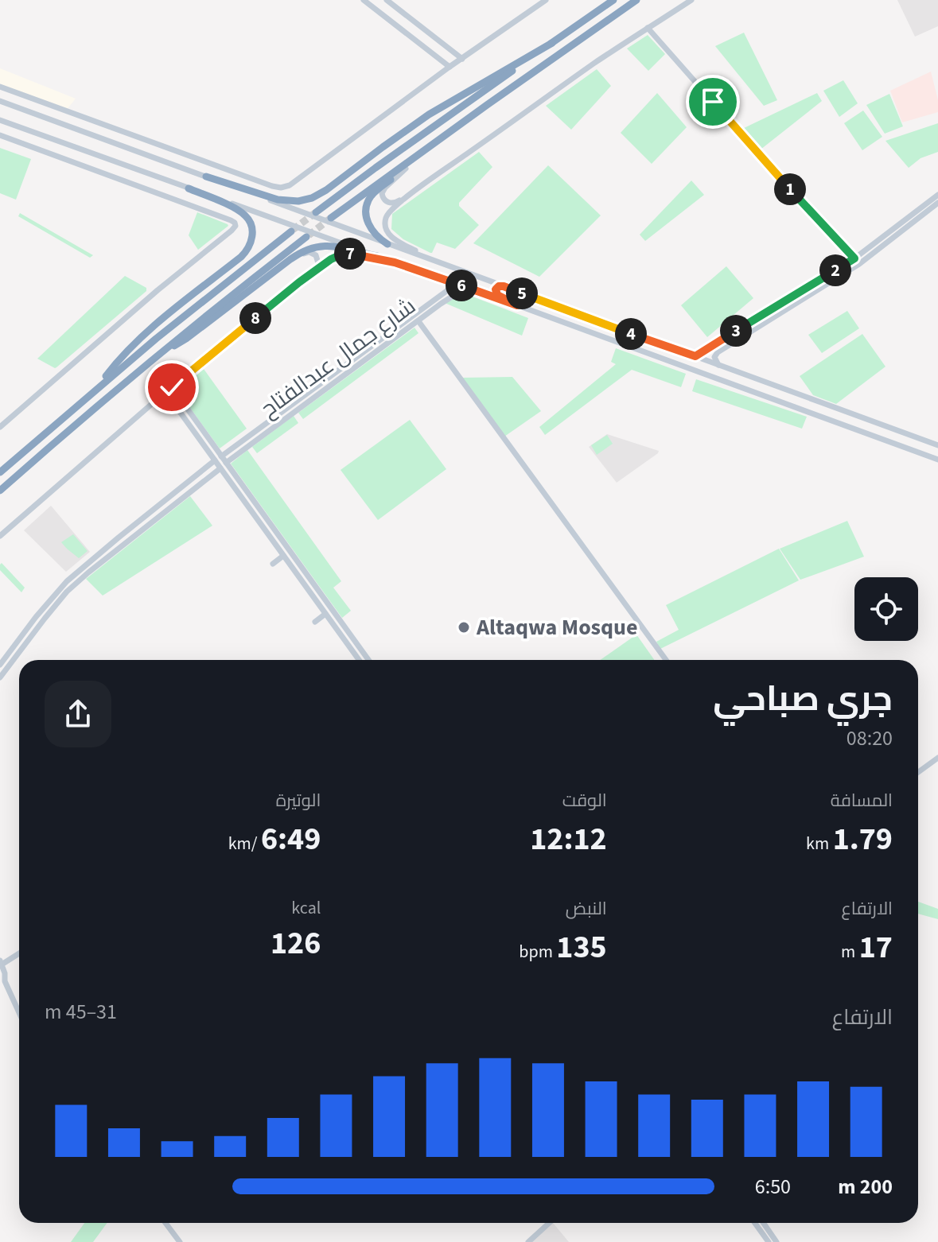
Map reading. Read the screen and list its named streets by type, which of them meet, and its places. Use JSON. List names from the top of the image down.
{
  "streets": {
    "main road": ["شارع جمال عبدالفتاح"]
  },
  "places": ["Altaqwa Mosque"],
  "page": {
    "pins": [
      "1",
      "7",
      "2",
      "6",
      "5",
      "8",
      "3",
      "4"
    ],
    "heading": ["جري صباحي", "08:20"],
    "stats": [
      ["المسافة", "1.79 km"],
      ["الوقت", "12:12"],
      ["الوتيرة", "6:49 /km"],
      ["الارتفاع", "17 m"],
      ["النبض", "135 bpm"],
      ["kcal", "126"]
    ],
    "chart": ["الارتفاع", "31–45 m"],
    "list": [
      {
        "name": "200 m",
        "note": "6:50"
      }
    ]
  }
}
